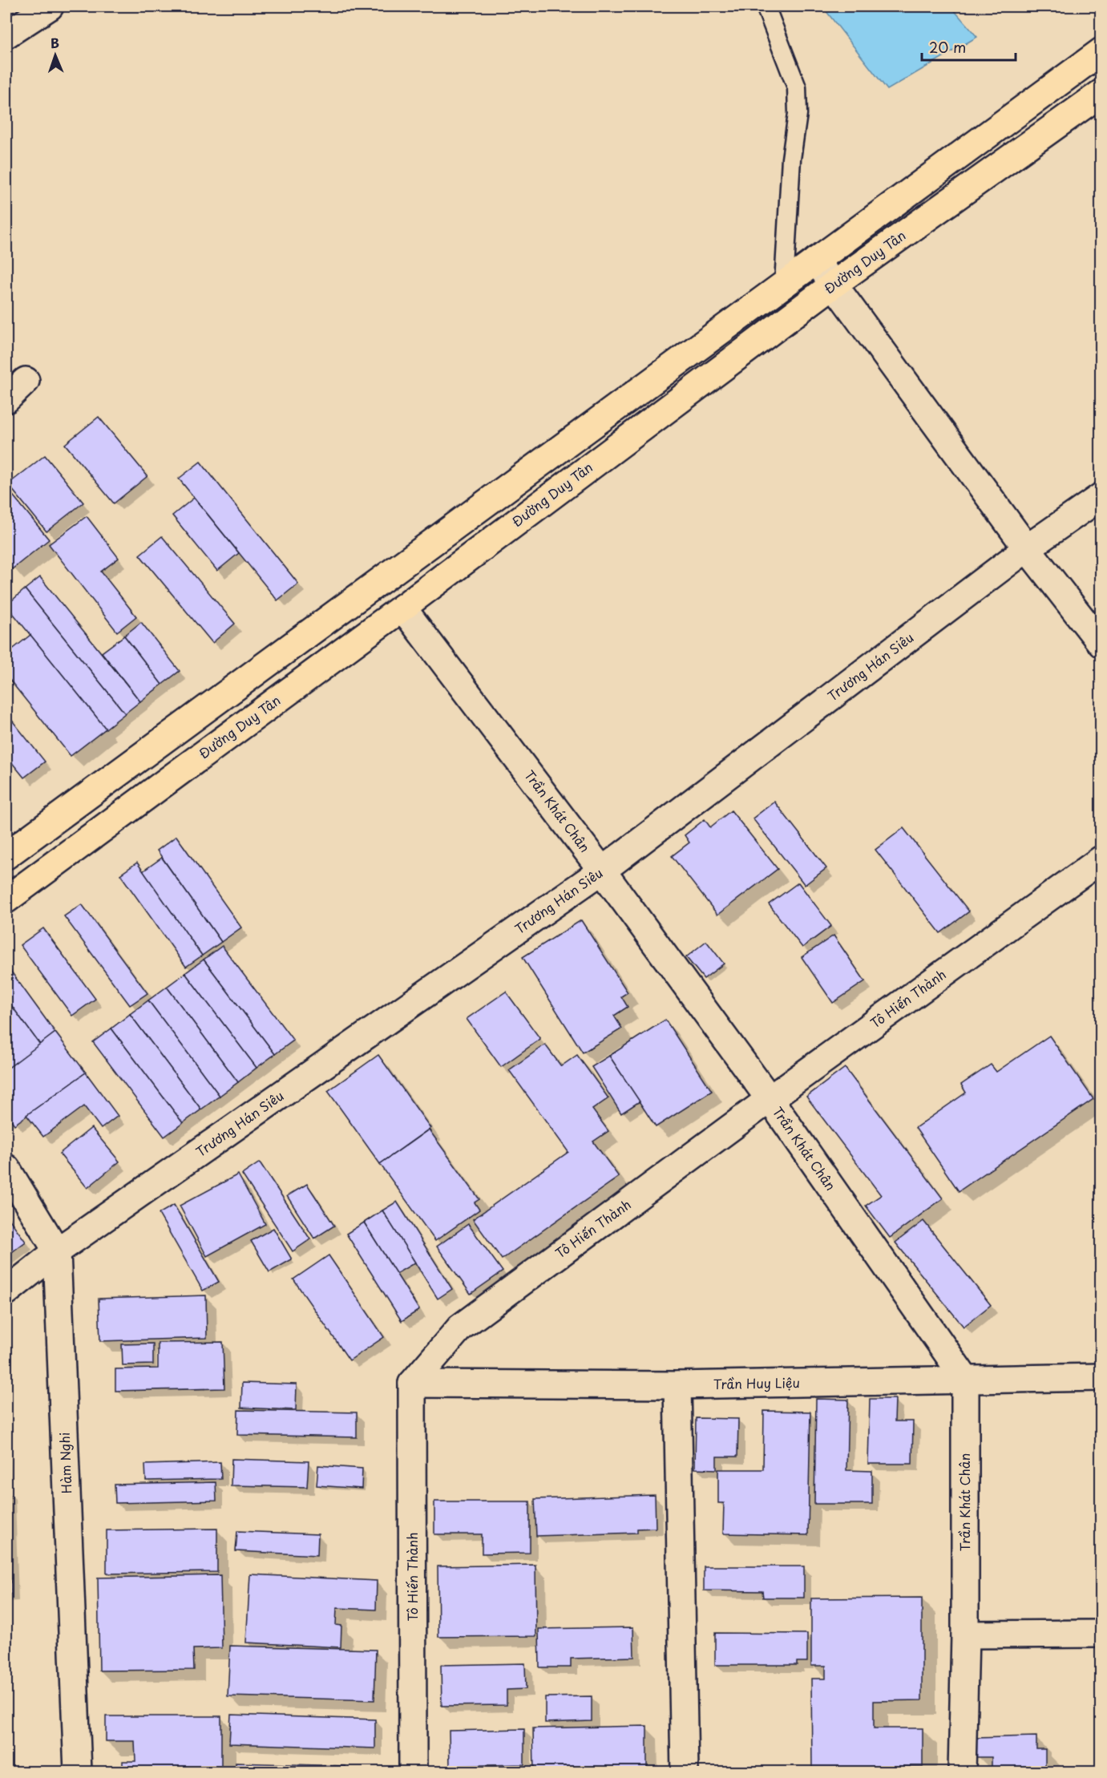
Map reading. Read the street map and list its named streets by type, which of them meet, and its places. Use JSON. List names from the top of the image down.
{
  "streets": {
    "main road": ["Đường Duy Tân"],
    "street": [
      "Trương Hán Siêu",
      "Trần Khát Chân",
      "Tô Hiến Thành",
      "Trần Huy Liệu",
      "Hàm Nghi"
    ]
  },
  "crossings": [
    ["Đường Duy Tân", "Trần Khát Chân"],
    ["Trương Hán Siêu", "Trần Khát Chân"],
    ["Trương Hán Siêu", "Hàm Nghi"],
    ["Trần Khát Chân", "Tô Hiến Thành"],
    ["Trần Khát Chân", "Trần Huy Liệu"],
    ["Tô Hiến Thành", "Trần Huy Liệu"]
  ],
  "scale_bar": "20 m",
  "north": "top"
}
